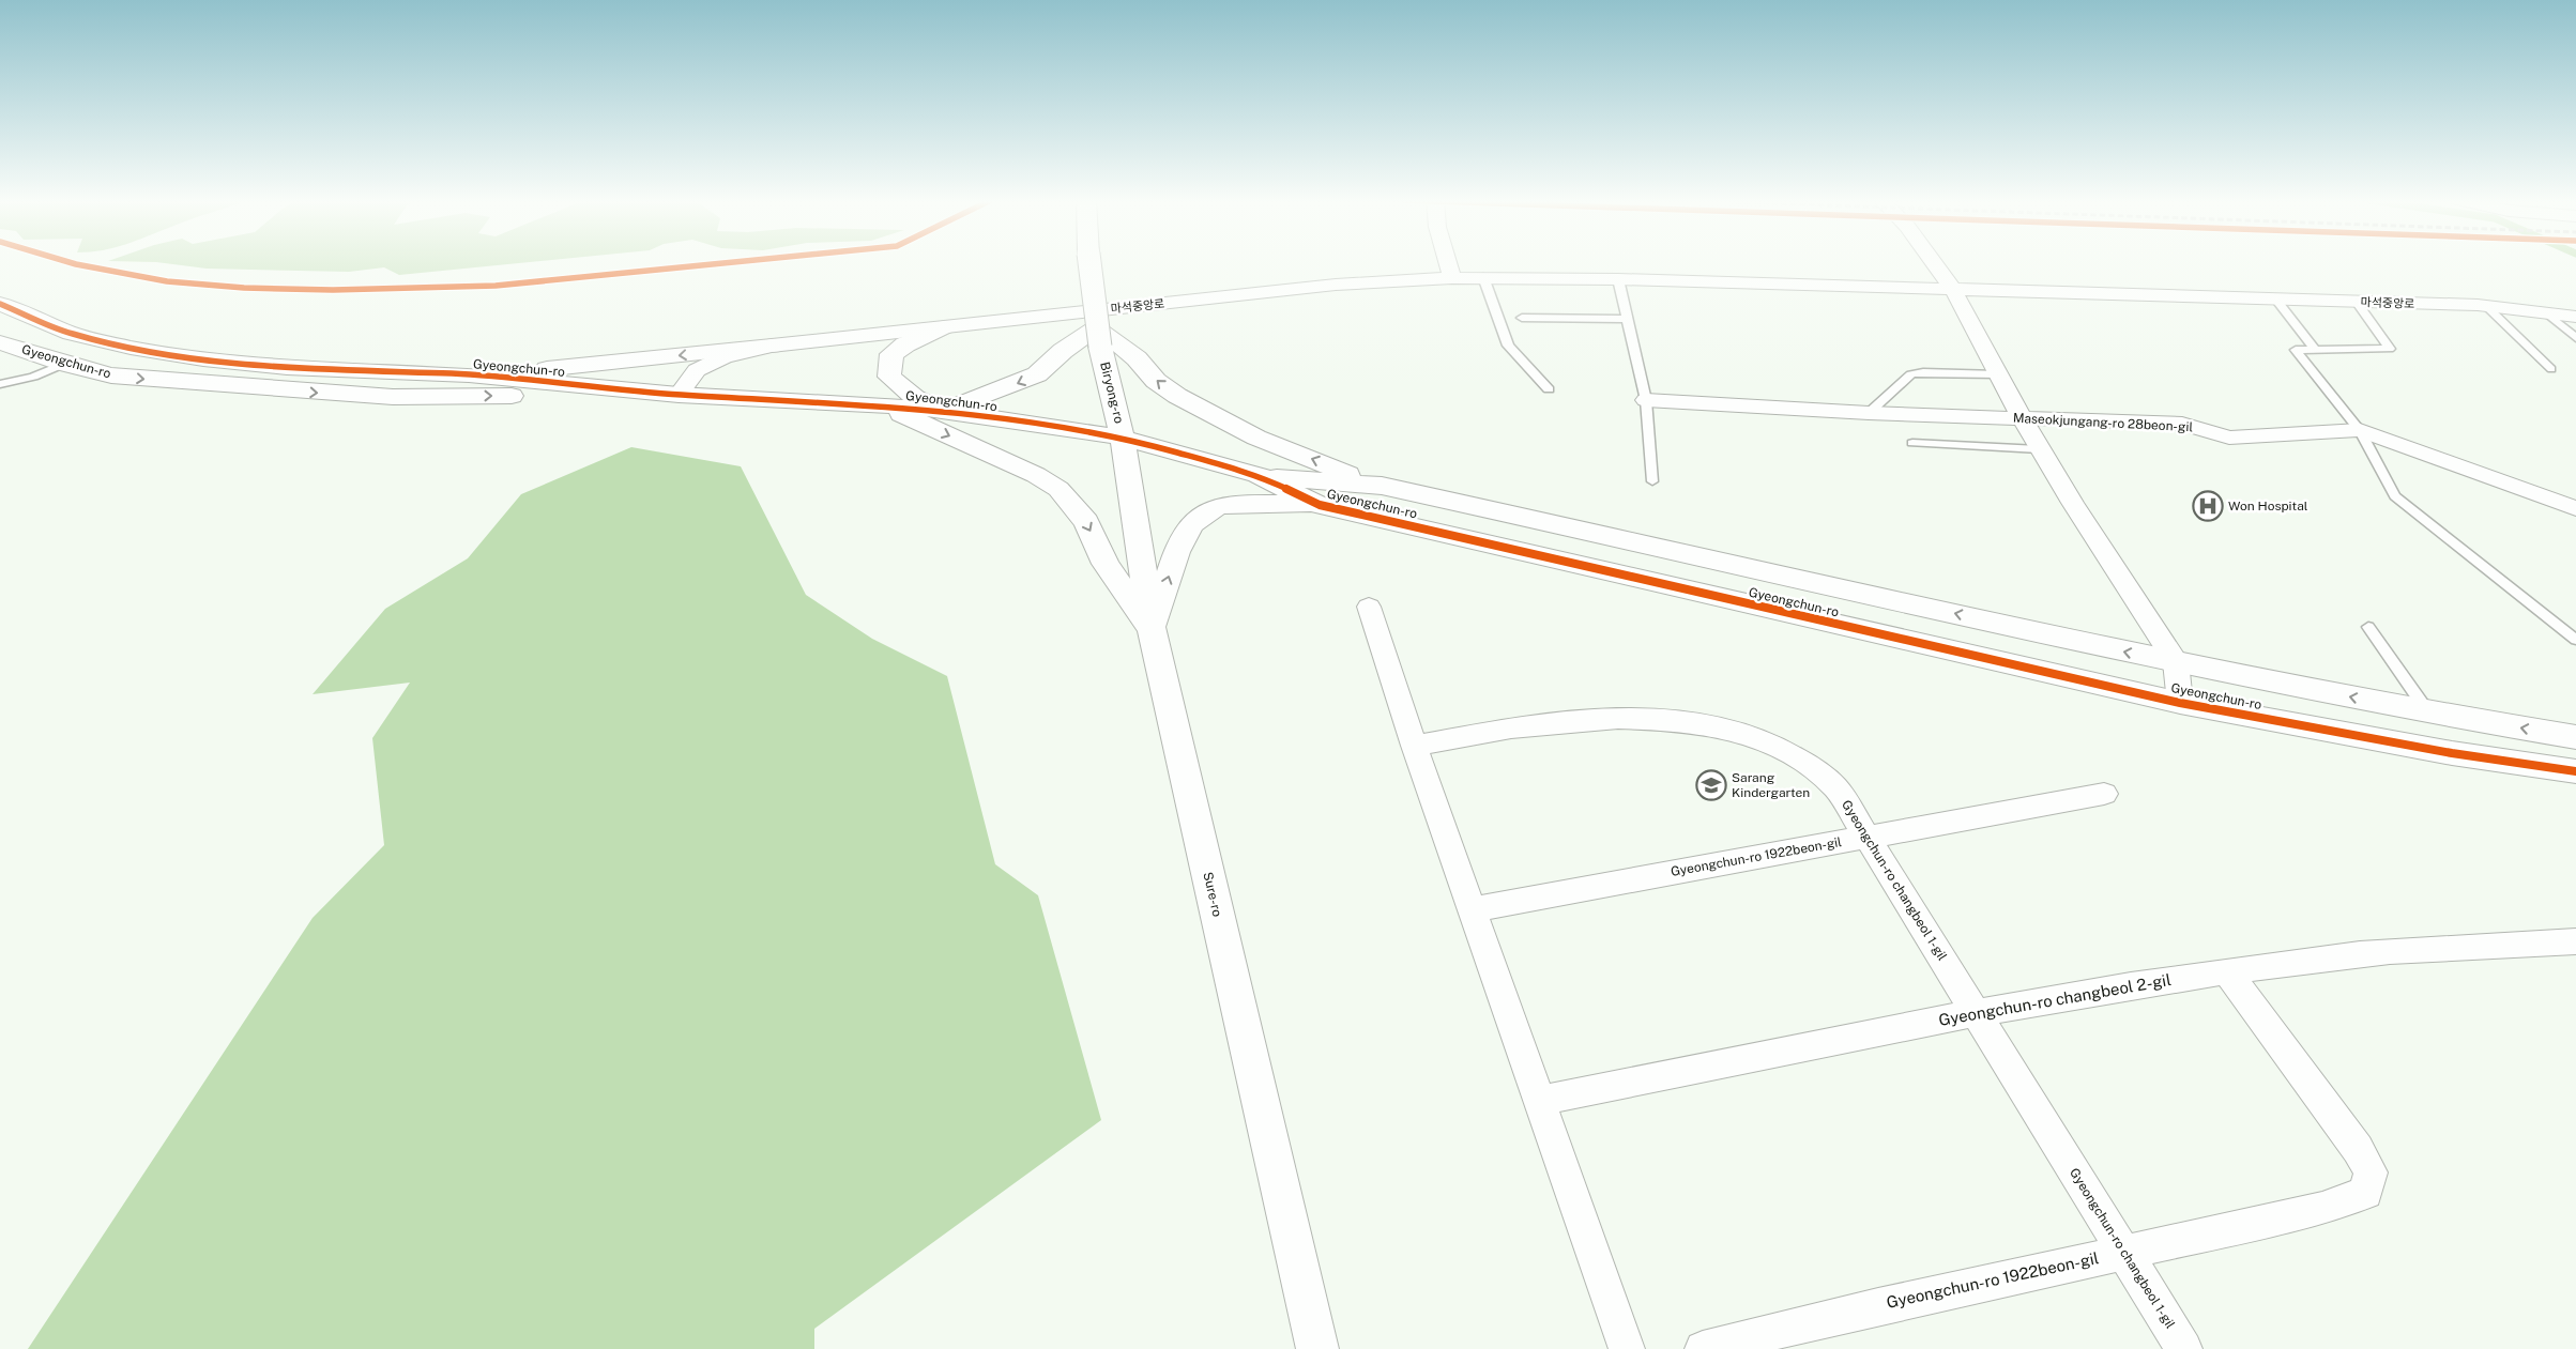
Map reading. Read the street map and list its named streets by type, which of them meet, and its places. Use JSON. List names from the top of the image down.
{
  "streets": {
    "street": [
      "마석중앙로",
      "Gyeongchun-ro",
      "Biryong-ro",
      "Maseokjungang-ro 28beon-gil",
      "Gyeongchun-ro 1922beon-gil",
      "Gyeongchun-ro changbeol 1-gil",
      "Sure-ro",
      "Gyeongchun-ro changbeol 2-gil"
    ]
  },
  "crossings": [
    ["마석중앙로", "Gyeongchun-ro"],
    ["Gyeongchun-ro", "Biryong-ro"],
    ["Gyeongchun-ro", "Sure-ro"],
    ["Biryong-ro", "Sure-ro"],
    ["Gyeongchun-ro 1922beon-gil", "Gyeongchun-ro changbeol 1-gil"],
    ["Gyeongchun-ro 1922beon-gil", "Gyeongchun-ro changbeol 2-gil"],
    ["Gyeongchun-ro changbeol 1-gil", "Gyeongchun-ro changbeol 2-gil"]
  ],
  "places": {
    "hospital": ["Won Hospital"],
    "school or university": ["Sarang Kindergarten"]
  }
}
